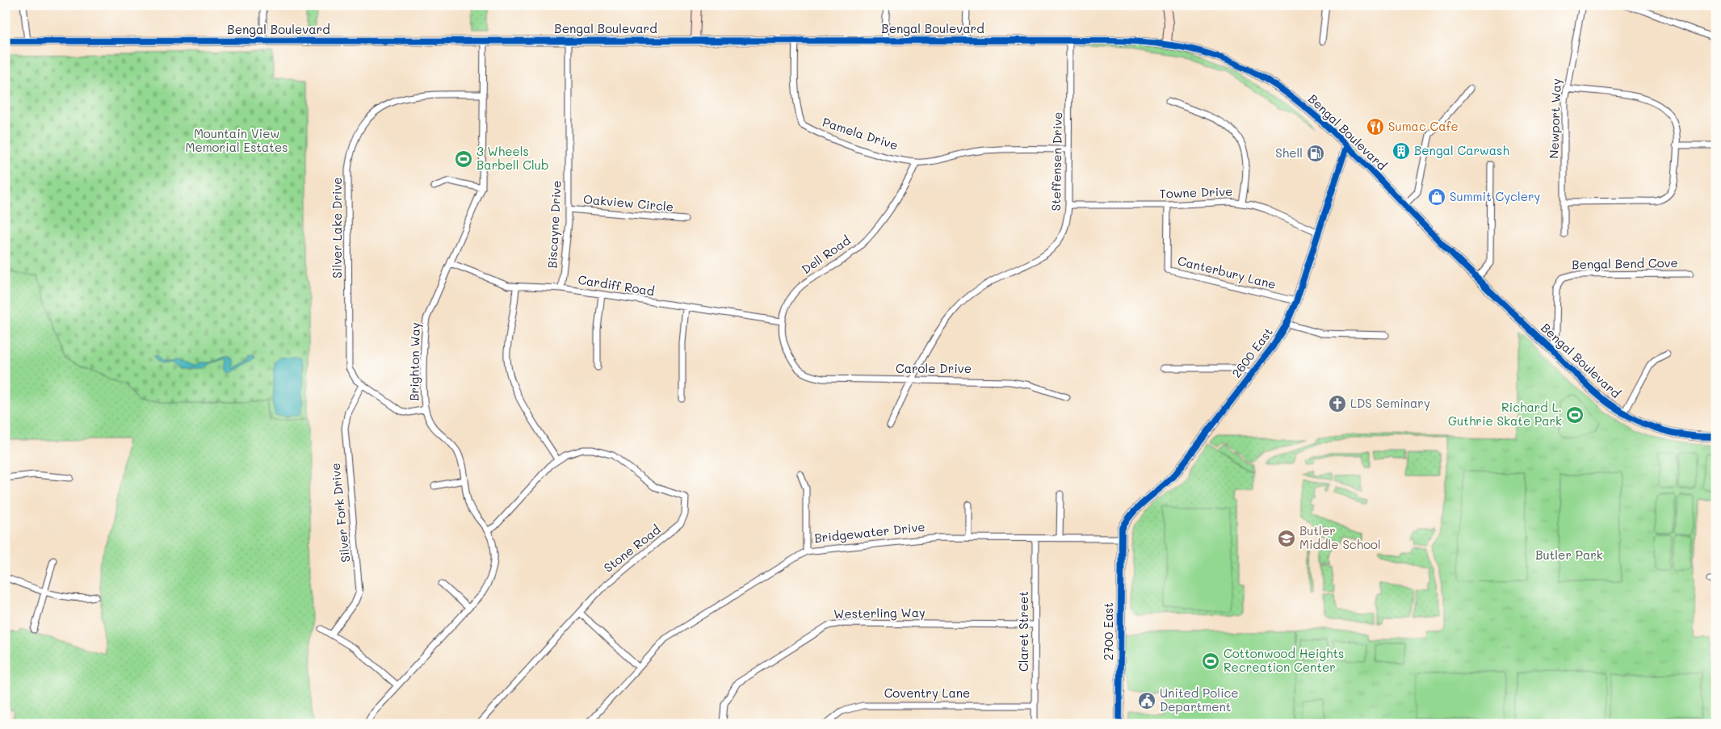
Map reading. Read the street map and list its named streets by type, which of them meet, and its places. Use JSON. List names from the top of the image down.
{
  "streets": {
    "main road": ["Bengal Boulevard", "2600 East", "2700 East"],
    "street": [
      "Newport Way",
      "Pamela Drive",
      "Steffensen Drive",
      "Towne Drive",
      "Oakview Circle",
      "Biscayne Drive",
      "Silver Lake Drive",
      "Dell Road",
      "Bengal Bend Cove",
      "Canterbury Lane",
      "Cardiff Road",
      "Brighton Way",
      "Carole Drive",
      "Silver Fork Drive",
      "Bridgewater Drive",
      "Stone Road",
      "Westerling Way",
      "Claret Street",
      "Coventry Lane"
    ]
  },
  "crossings": [
    ["Bengal Boulevard", "Pamela Drive"],
    ["Bengal Boulevard", "Steffensen Drive"],
    ["Bengal Boulevard", "Biscayne Drive"],
    ["Bengal Boulevard", "Bengal Bend Cove"],
    ["Bengal Boulevard", "2600 East"],
    ["Bengal Boulevard", "Brighton Way"],
    ["Pamela Drive", "Steffensen Drive"],
    ["Pamela Drive", "Dell Road"],
    ["Steffensen Drive", "Towne Drive"],
    ["Steffensen Drive", "Carole Drive"],
    ["Towne Drive", "Canterbury Lane"],
    ["Towne Drive", "2600 East"],
    ["Oakview Circle", "Biscayne Drive"],
    ["Biscayne Drive", "Cardiff Road"],
    ["Silver Lake Drive", "Brighton Way"],
    ["Silver Lake Drive", "Silver Fork Drive"],
    ["Dell Road", "Cardiff Road"],
    ["Dell Road", "Carole Drive"],
    ["Canterbury Lane", "2600 East"],
    ["Cardiff Road", "Brighton Way"],
    ["2600 East", "Bridgewater Drive"],
    ["2600 East", "2700 East"],
    ["Bridgewater Drive", "Claret Street"],
    ["Bridgewater Drive", "2700 East"],
    ["Westerling Way", "Claret Street"],
    ["Claret Street", "Coventry Lane"]
  ],
  "parks": ["Mountain View Memorial Estates", "Butler Park"],
  "places": {
    "restaurant": ["Sumac Cafe"],
    "building": ["Bengal Carwash"],
    "fuel station": ["Shell"],
    "sports": ["3 Wheels Barbell Club", "Richard L. Guthrie Skate Park", "Cottonwood Heights Recreation Center"],
    "shop": ["Summit Cyclery"],
    "church": ["LDS Seminary"],
    "school or university": ["Butler Middle School"],
    "public building": ["United Police Department"]
  }
}
